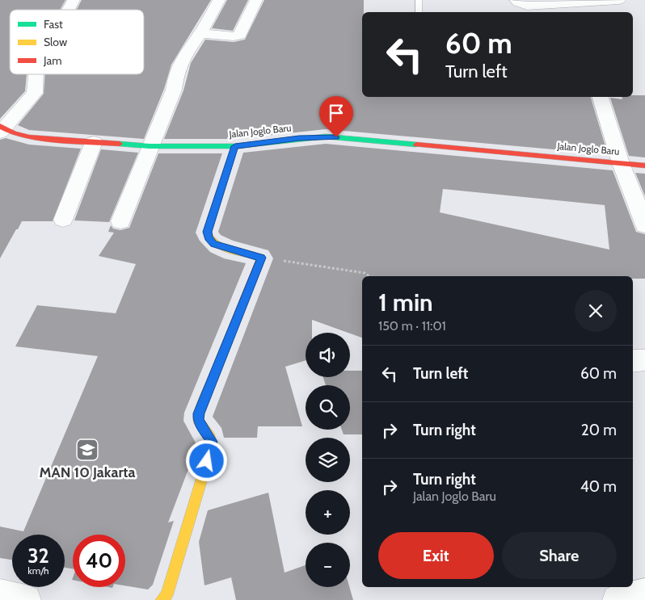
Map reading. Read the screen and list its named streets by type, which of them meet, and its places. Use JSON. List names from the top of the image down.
{
  "streets": {
    "street": ["Jalan Joglo Baru"]
  },
  "places": {
    "school or university": ["MAN 10 Jakarta"]
  },
  "legend": ["Fast", "Slow", "Jam"],
  "page": {
    "turn": ["60 m", "Turn left"],
    "heading": ["1 min", "150 m · 11:01"],
    "map_buttons": ["+", "−"],
    "list": [
      {
        "name": "Turn left",
        "value": "60 m"
      },
      {
        "name": "Turn right",
        "value": "20 m"
      },
      {
        "name": "Turn right",
        "note": "Jalan Joglo Baru",
        "value": "40 m"
      }
    ],
    "buttons": ["Exit", "Share"],
    "speed": "32 km/h",
    "limit": "40"
  }
}
